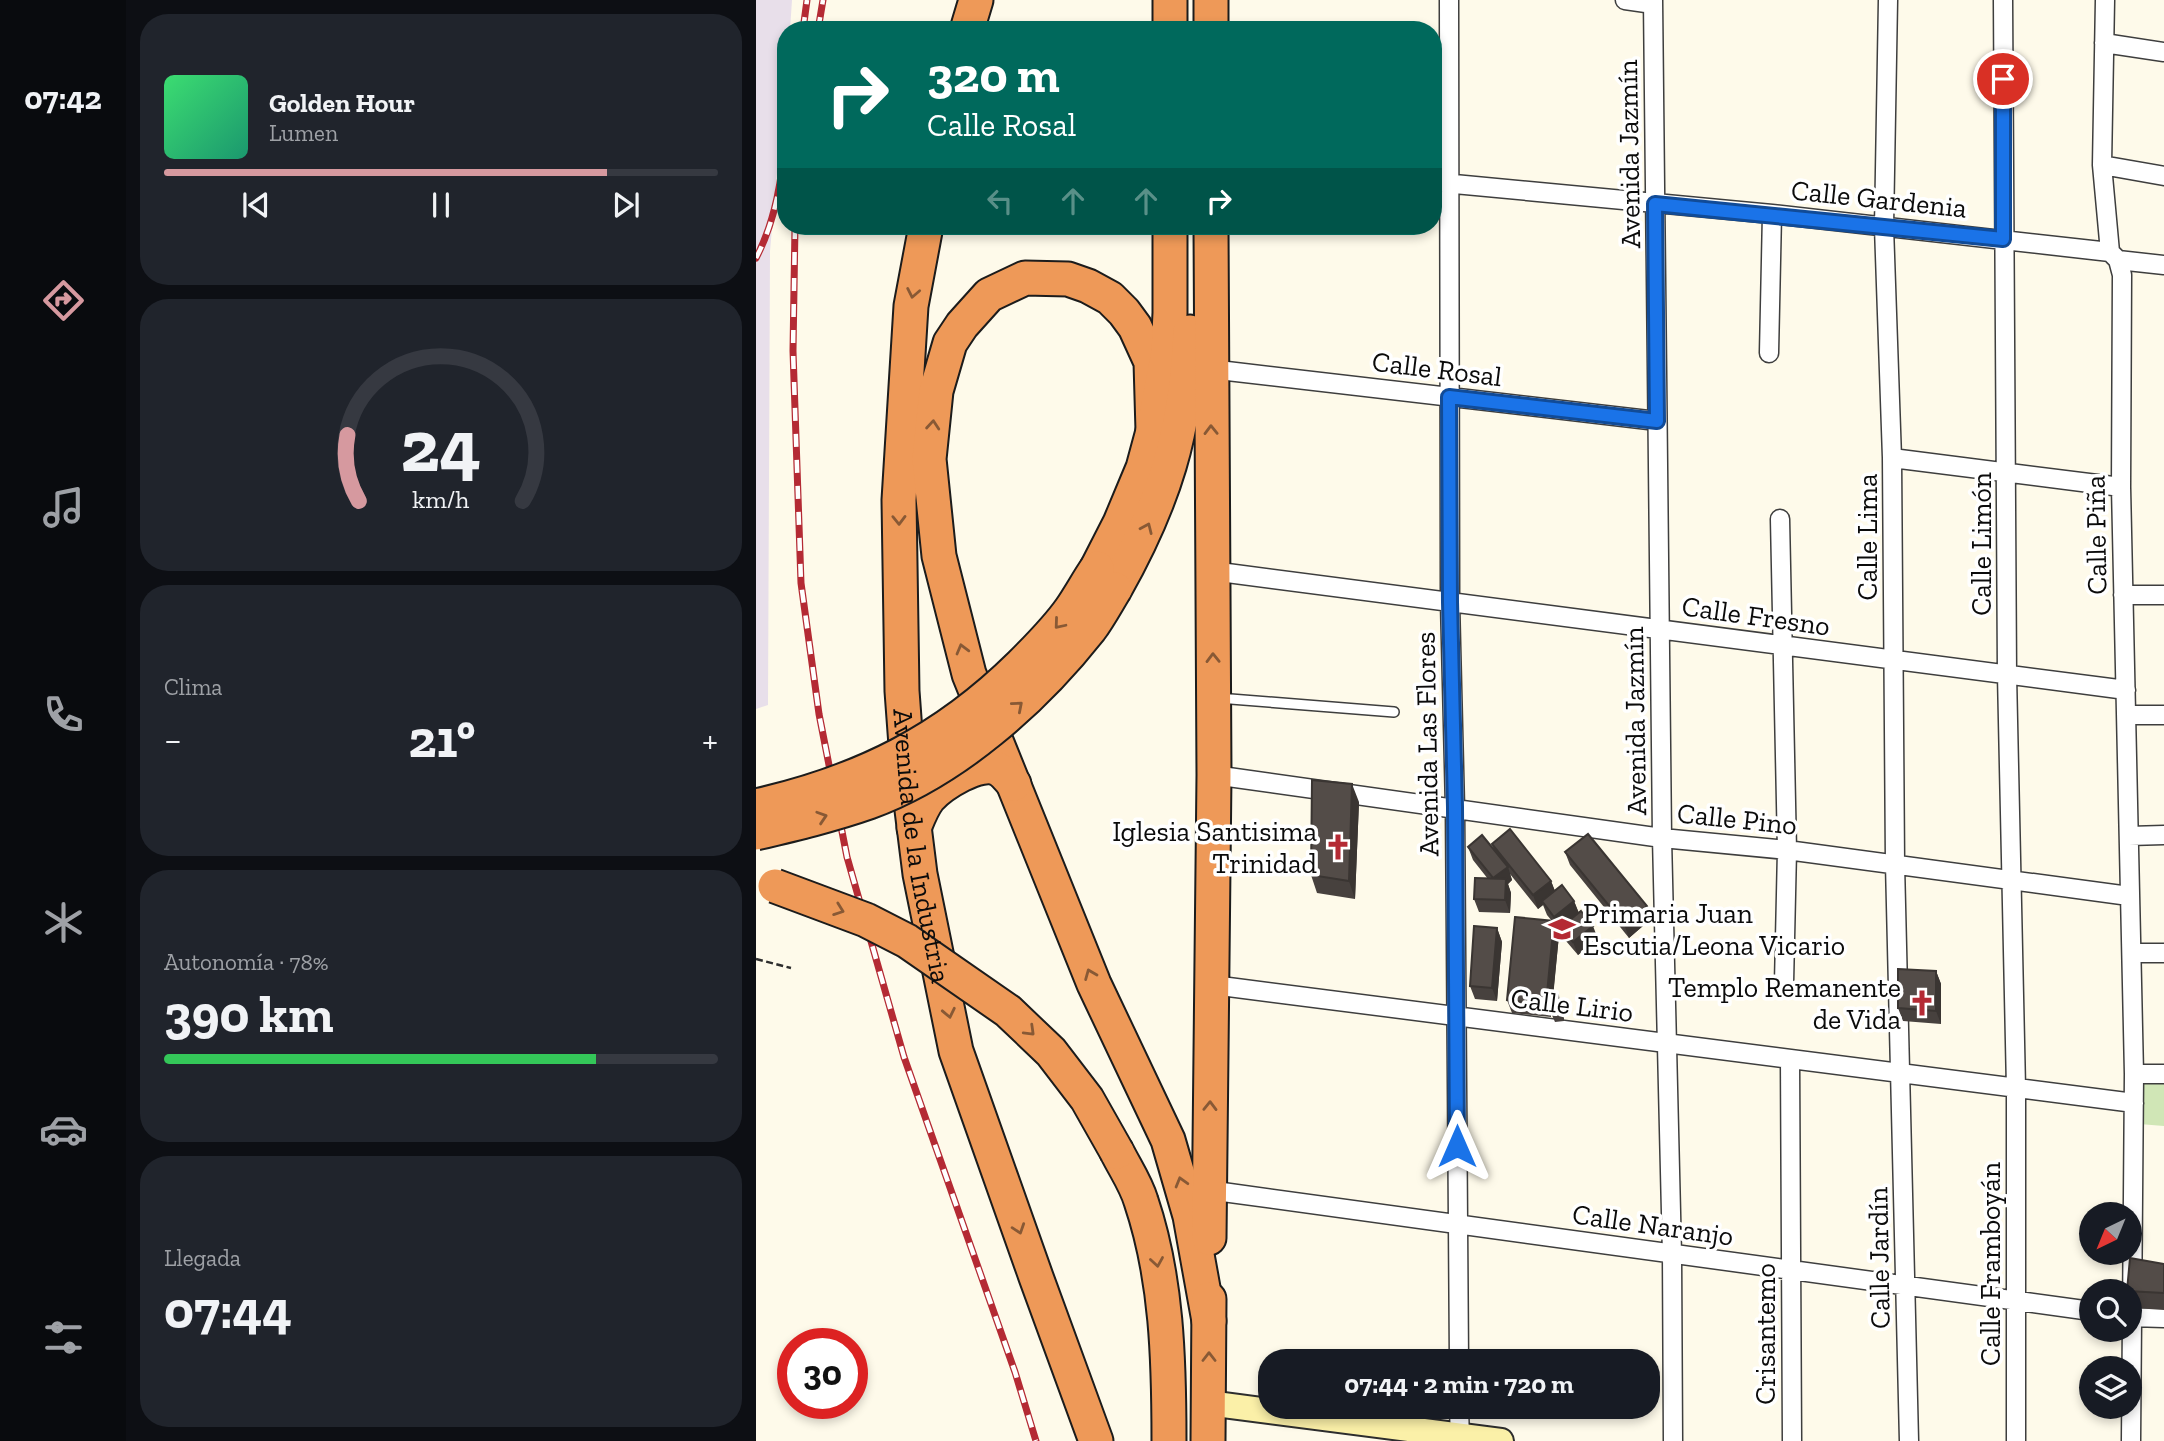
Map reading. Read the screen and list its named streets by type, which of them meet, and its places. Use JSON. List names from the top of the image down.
{
  "streets": {
    "highway": ["Avenida de la Industria"],
    "street": [
      "Avenida Jazmín",
      "Calle Gardenia",
      "Calle Rosal",
      "Calle Piña",
      "Calle Lima",
      "Calle Limón",
      "Calle Fresno",
      "Avenida Las Flores",
      "Calle Pino",
      "Calle Lirio",
      "Calle Naranjo",
      "Calle Jardín",
      "Calle Framboyán",
      "Crisantemo"
    ]
  },
  "crossings": [
    ["Avenida Jazmín", "Calle Gardenia"],
    ["Avenida Jazmín", "Calle Rosal"],
    ["Avenida Jazmín", "Calle Fresno"],
    ["Avenida Jazmín", "Calle Pino"],
    ["Avenida Jazmín", "Calle Lirio"],
    ["Avenida Jazmín", "Calle Naranjo"],
    ["Calle Gardenia", "Calle Piña"],
    ["Calle Gardenia", "Calle Lima"],
    ["Calle Gardenia", "Calle Limón"],
    ["Calle Rosal", "Avenida Las Flores"],
    ["Calle Piña", "Calle Fresno"],
    ["Calle Piña", "Calle Pino"],
    ["Calle Piña", "Calle Lirio"],
    ["Calle Lima", "Calle Fresno"],
    ["Calle Lima", "Calle Pino"],
    ["Calle Lima", "Calle Lirio"],
    ["Calle Lima", "Calle Jardín"],
    ["Calle Limón", "Calle Fresno"],
    ["Calle Limón", "Calle Pino"],
    ["Calle Limón", "Calle Lirio"],
    ["Calle Limón", "Calle Framboyán"],
    ["Calle Fresno", "Avenida Las Flores"],
    ["Avenida Las Flores", "Calle Pino"],
    ["Avenida Las Flores", "Calle Lirio"],
    ["Avenida Las Flores", "Calle Naranjo"],
    ["Calle Lirio", "Calle Jardín"],
    ["Calle Lirio", "Calle Framboyán"],
    ["Calle Lirio", "Crisantemo"],
    ["Calle Naranjo", "Calle Jardín"],
    ["Calle Naranjo", "Calle Framboyán"],
    ["Calle Naranjo", "Crisantemo"]
  ],
  "places": {
    "church": ["Iglesia Santisima Trinidad", "Templo Remanente de Vida"],
    "school or university": ["Primaria Juan Escutia/Leona Vicario"]
  },
  "north": "bottom left",
  "page": {
    "tabs": "07:42",
    "turn": ["320 m", "Calle Rosal"],
    "song": ["Golden Hour", "Lumen"],
    "tile": [
      "Clima",
      ["Autonomía · 78%", "390 km"],
      ["Llegada", "07:44"]
    ],
    "heat": ["−", "21°", "+"],
    "limit": "30",
    "trip": "07:44 · 2 min · 720 m",
    "gauge": ["24", "km/h"]
  }
}
